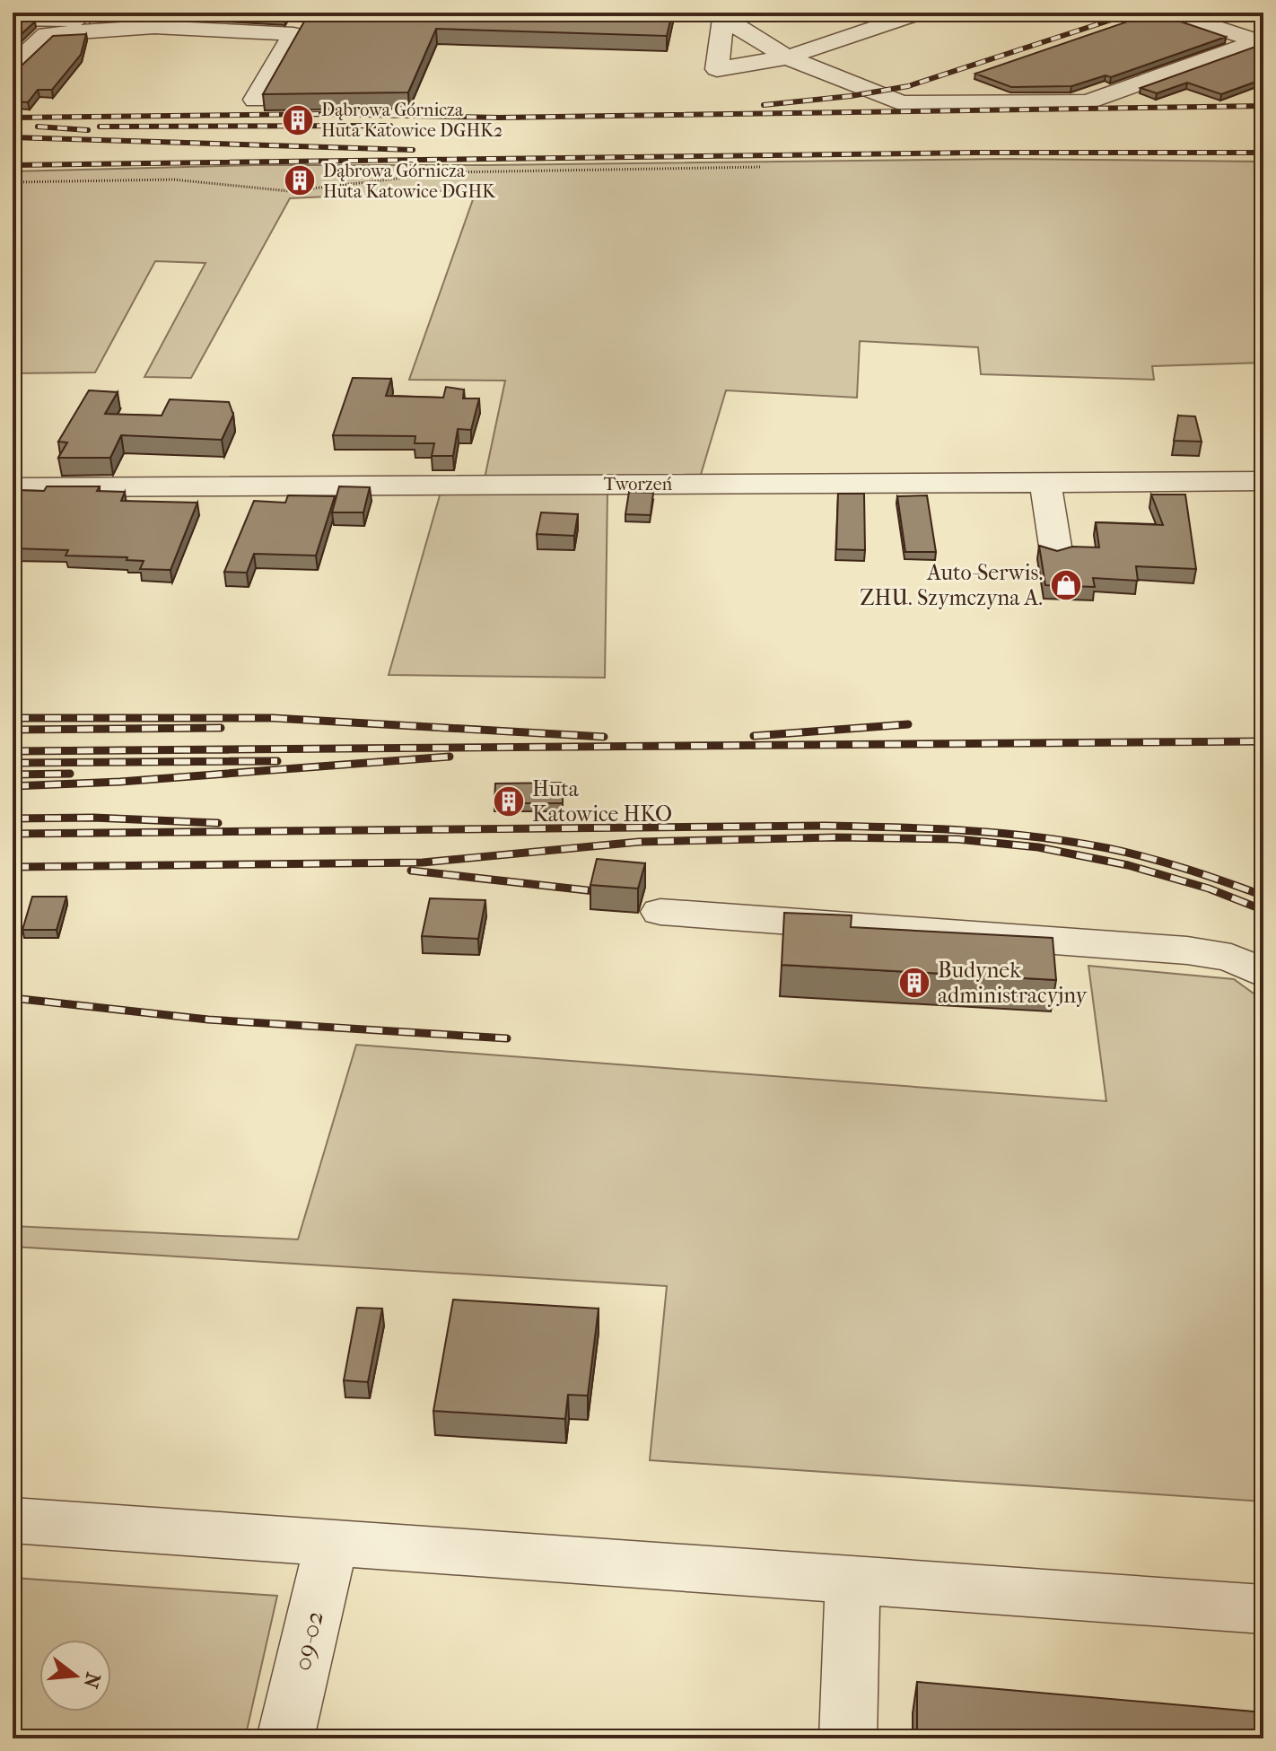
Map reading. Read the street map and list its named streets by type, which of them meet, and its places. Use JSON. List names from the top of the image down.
{
  "streets": {
    "street": ["Tworzeń", "09-02"]
  },
  "places": {
    "building": [
      "Dąbrowa Górnicza Huta Katowice DGHK2",
      "Dąbrowa Górnicza Huta Katowice DGHK",
      "Huta Katowice HKO",
      "Budynek administracyjny"
    ],
    "shop": ["Auto-Serwis. ZHU. Szymczyna A."]
  },
  "north": "right"
}
